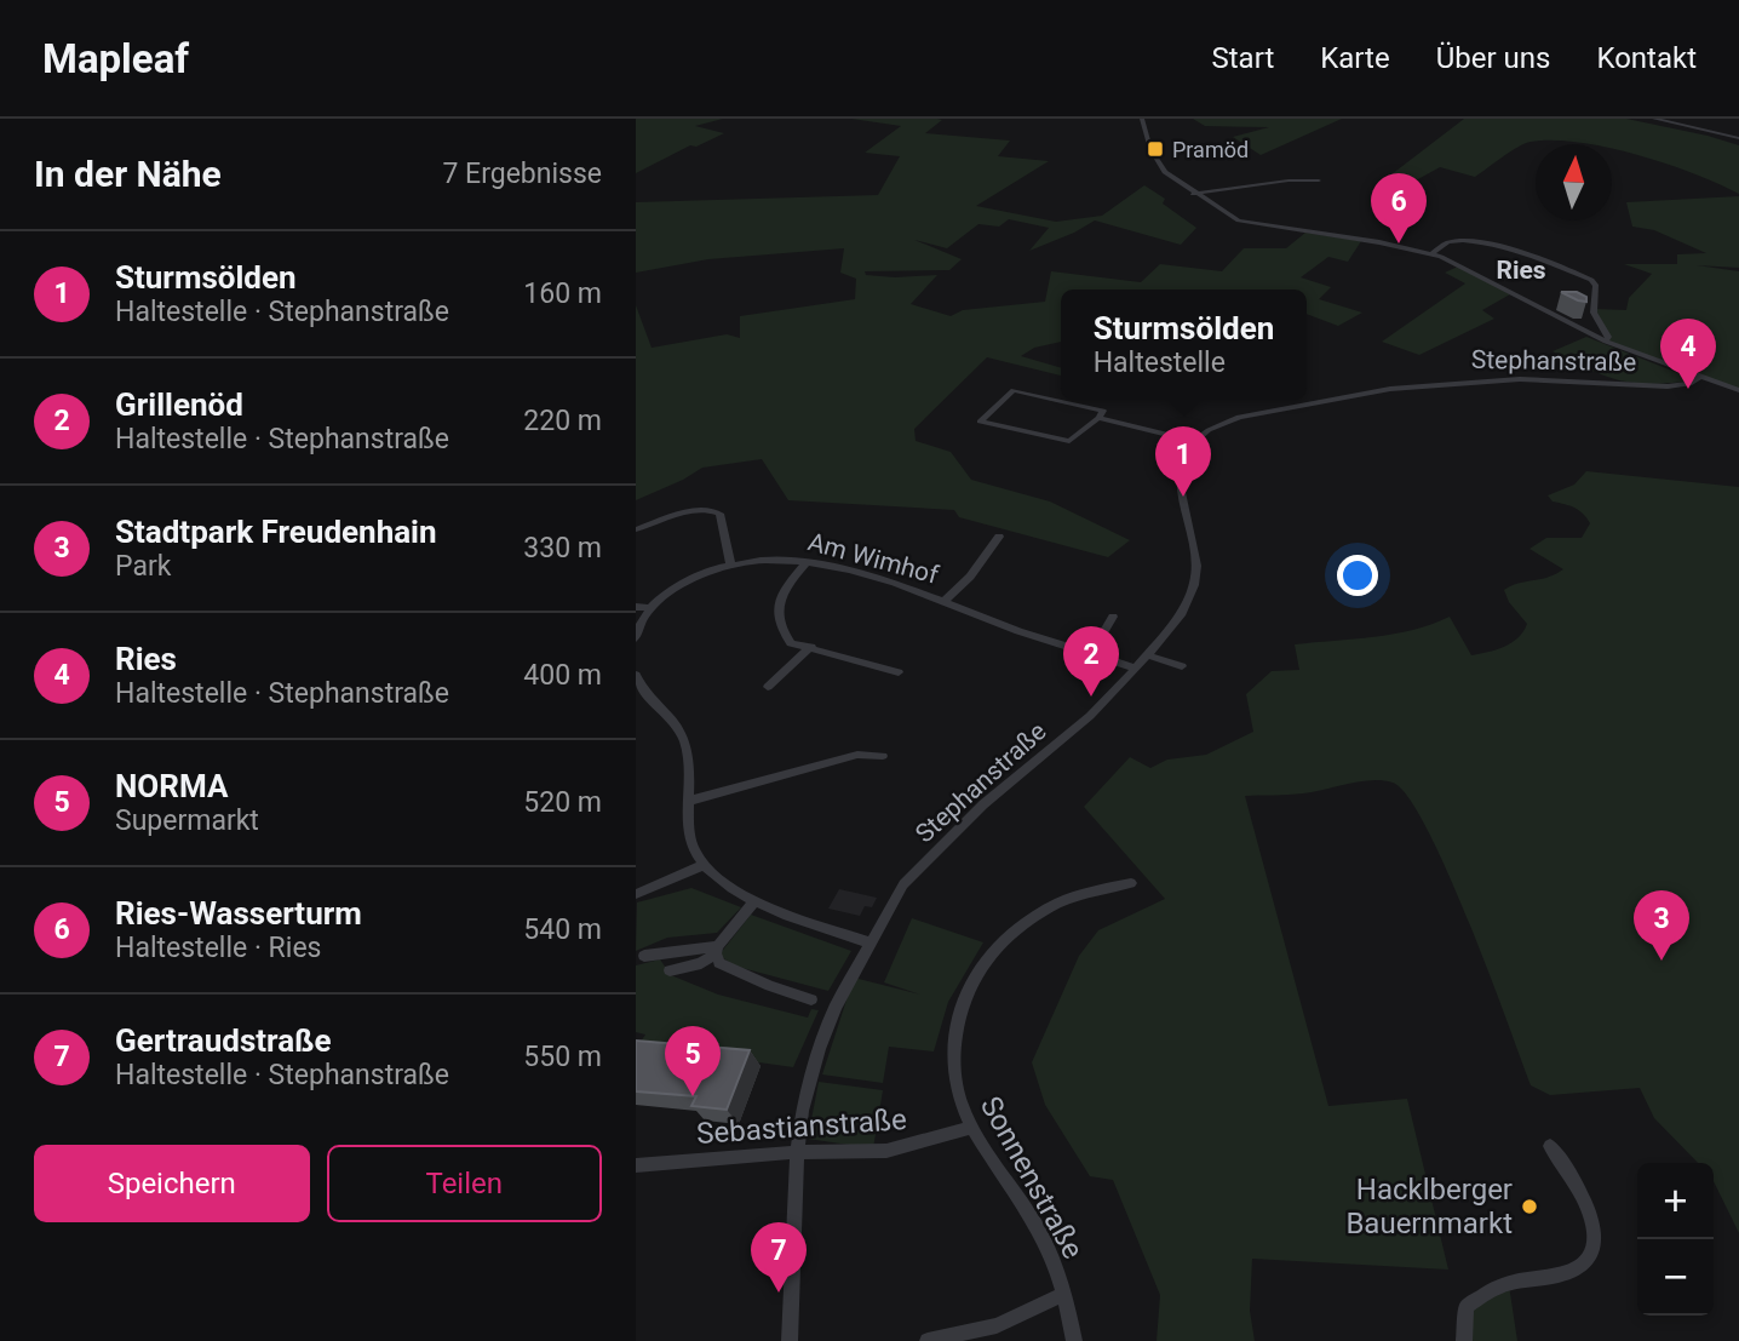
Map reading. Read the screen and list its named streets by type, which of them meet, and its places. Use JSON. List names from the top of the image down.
{
  "streets": {
    "street": [
      "Stephanstraße",
      "Am Wimhof",
      "Sebastianstraße",
      "Sonnenstraße"
    ]
  },
  "crossings": [
    ["Stephanstraße", "Am Wimhof"],
    ["Stephanstraße", "Sebastianstraße"],
    ["Sebastianstraße", "Sonnenstraße"]
  ],
  "districts": ["Ries"],
  "places": {
    "transit": ["Pramöd"],
    "other": ["Hacklberger Bauernmarkt"]
  },
  "north": "top",
  "page": {
    "header": "Mapleaf",
    "nav": [
      "Start",
      "Karte",
      "Über uns",
      "Kontakt"
    ],
    "heading": ["In der Nähe", "7 Ergebnisse"],
    "pins": [
      "6",
      "4",
      "1",
      "2",
      "3",
      "5",
      "7"
    ],
    "list": [
      {
        "mark": "1",
        "name": "Sturmsölden",
        "note": "Haltestelle · Stephanstraße",
        "value": "160 m"
      },
      {
        "mark": "2",
        "name": "Grillenöd",
        "note": "Haltestelle · Stephanstraße",
        "value": "220 m"
      },
      {
        "mark": "3",
        "name": "Stadtpark Freudenhain",
        "note": "Park",
        "value": "330 m"
      },
      {
        "mark": "4",
        "name": "Ries",
        "note": "Haltestelle · Stephanstraße",
        "value": "400 m"
      },
      {
        "mark": "5",
        "name": "NORMA",
        "note": "Supermarkt",
        "value": "520 m"
      },
      {
        "mark": "6",
        "name": "Ries-Wasserturm",
        "note": "Haltestelle · Ries",
        "value": "540 m"
      },
      {
        "mark": "7",
        "name": "Gertraudstraße",
        "note": "Haltestelle · Stephanstraße",
        "value": "550 m"
      }
    ],
    "popup": ["Sturmsölden", "Haltestelle"],
    "buttons": ["Speichern", "Teilen"],
    "map_buttons": ["+", "−"]
  }
}
